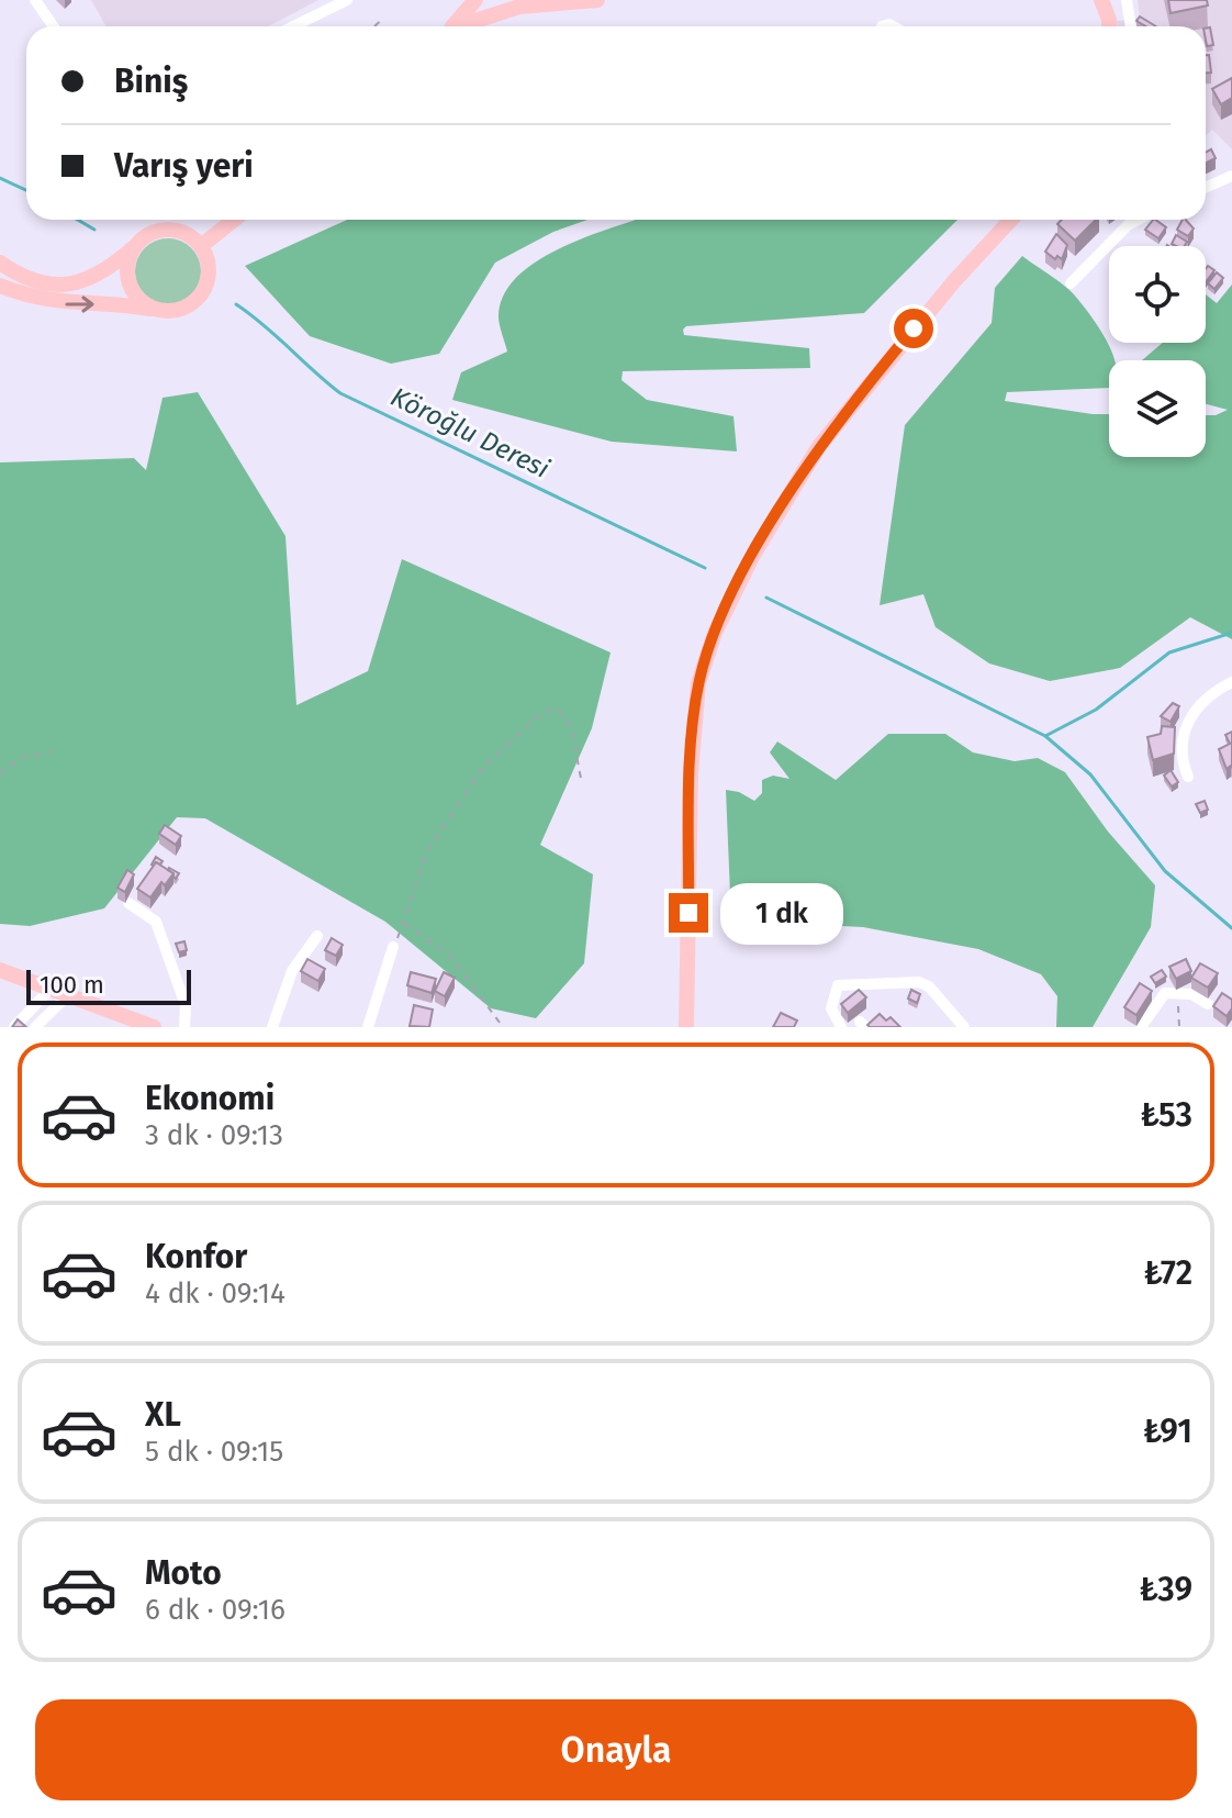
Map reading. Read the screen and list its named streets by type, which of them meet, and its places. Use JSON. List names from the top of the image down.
{
  "water": ["Köroğlu Deresi"],
  "scale_bar": "100 m",
  "page": {
    "banner": ["Biniş", "Varış yeri"],
    "bubble": "1 dk",
    "scale": "100 m",
    "list": [
      {
        "name": "Ekonomi",
        "note": "3 dk · 09:13",
        "value": "₺53"
      },
      {
        "name": "Konfor",
        "note": "4 dk · 09:14",
        "value": "₺72"
      },
      {
        "name": "XL",
        "note": "5 dk · 09:15",
        "value": "₺91"
      },
      {
        "name": "Moto",
        "note": "6 dk · 09:16",
        "value": "₺39"
      }
    ],
    "buttons": "Onayla"
  }
}
